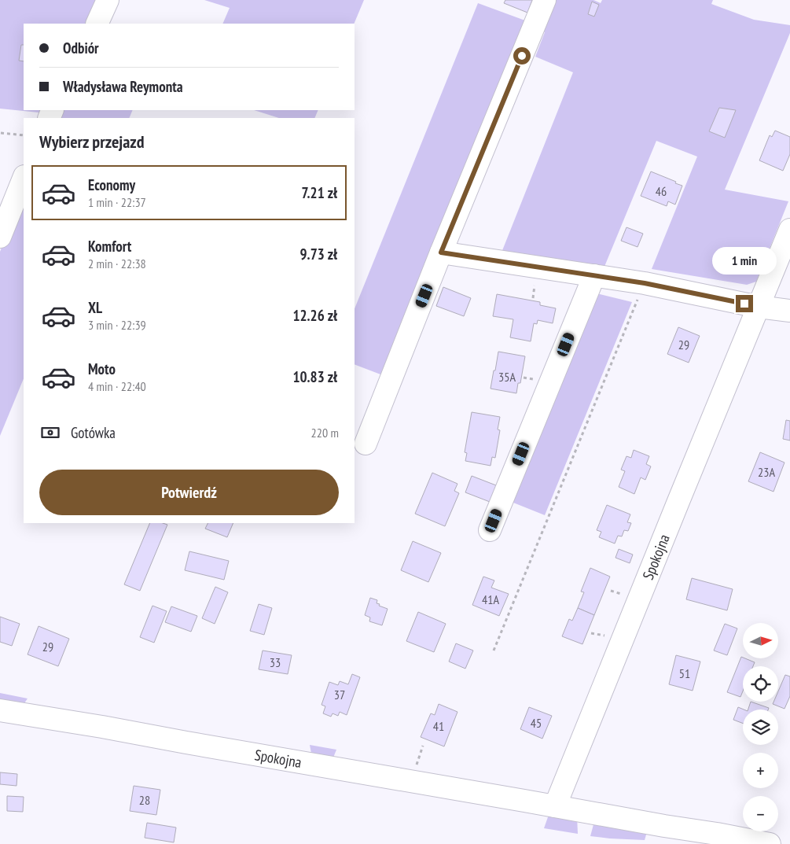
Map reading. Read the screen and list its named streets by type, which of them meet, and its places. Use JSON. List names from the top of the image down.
{
  "streets": {
    "street": ["Spokojna"]
  },
  "house_numbers": [
    "46",
    "29",
    "35A",
    "23A",
    "41A",
    "29",
    "33",
    "51",
    "37",
    "45",
    "41",
    "28"
  ],
  "north": "right",
  "page": {
    "banner": ["Odbiór", "Władysława Reymonta"],
    "heading": "Wybierz przejazd",
    "list": [
      {
        "name": "Economy",
        "note": "1 min · 22:37",
        "value": "7.21 zł"
      },
      {
        "name": "Komfort",
        "note": "2 min · 22:38",
        "value": "9.73 zł"
      },
      {
        "name": "XL",
        "note": "3 min · 22:39",
        "value": "12.26 zł"
      },
      {
        "name": "Moto",
        "note": "4 min · 22:40",
        "value": "10.83 zł"
      }
    ],
    "bubble": "1 min",
    "pay": ["Gotówka", "220 m"],
    "buttons": "Potwierdź",
    "map_buttons": ["+", "−"]
  }
}
